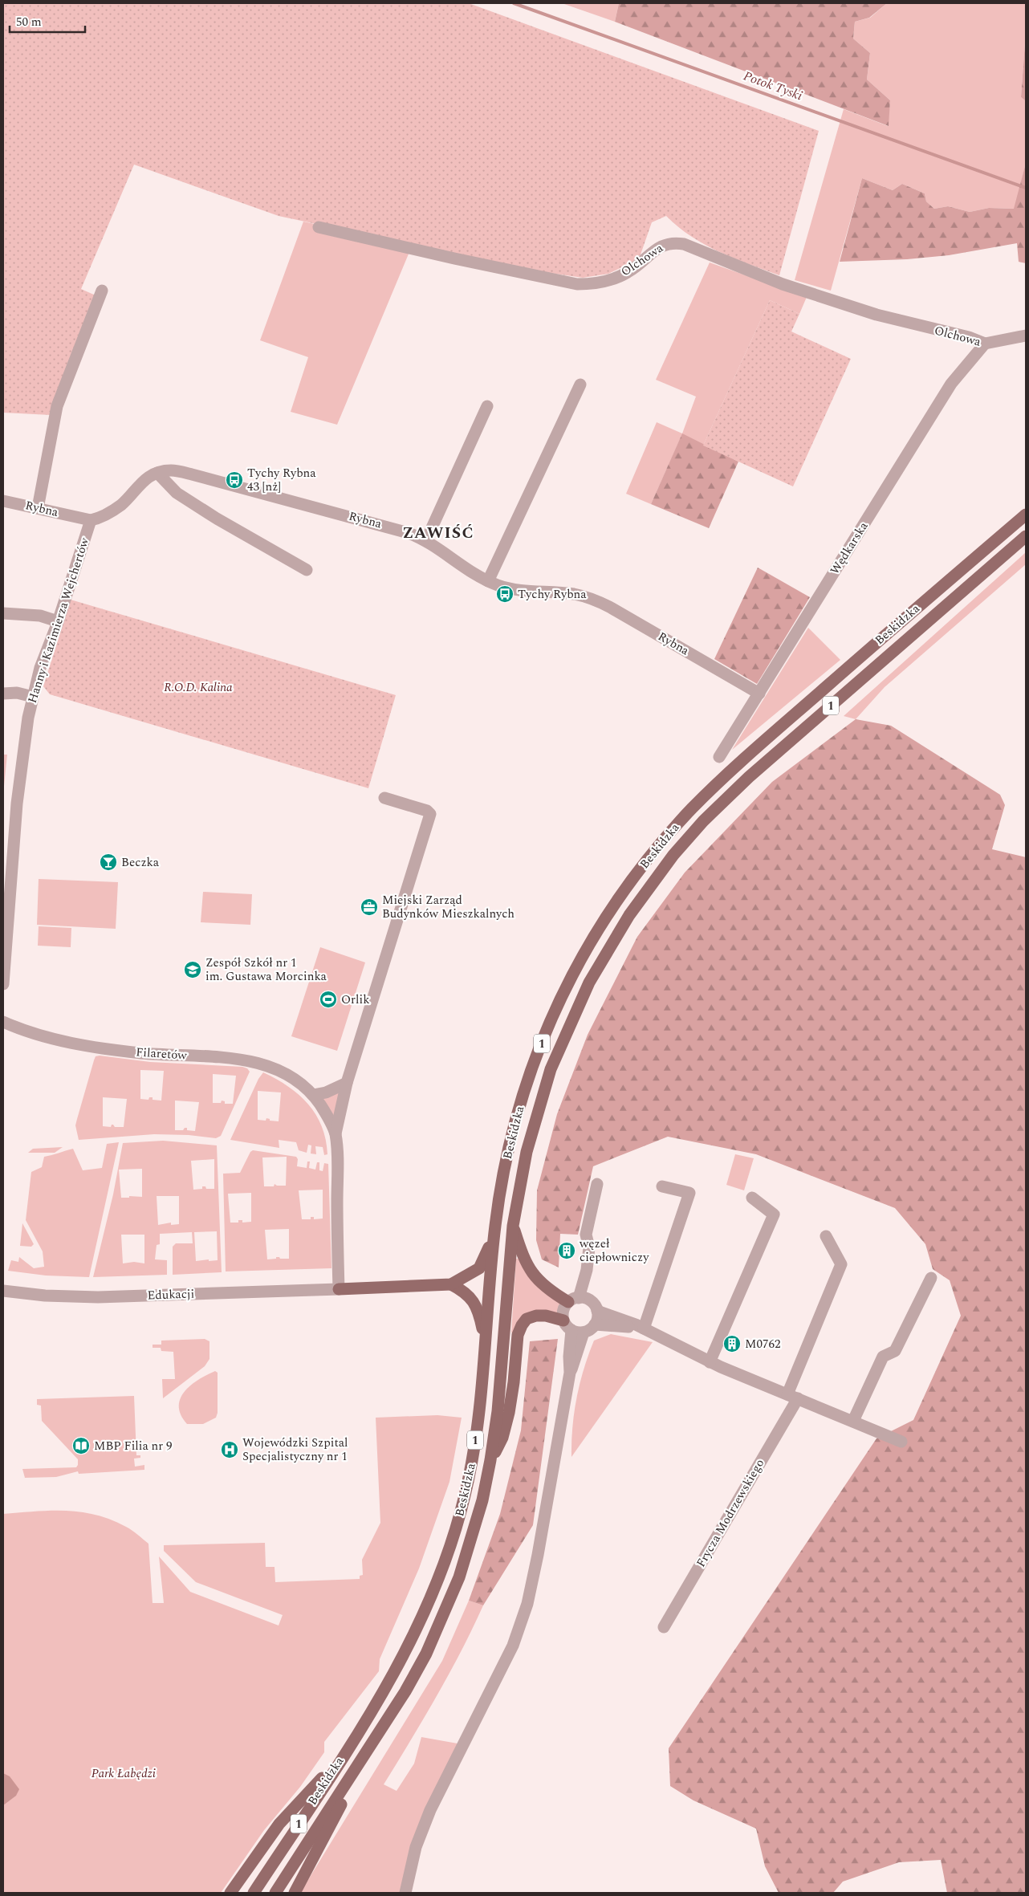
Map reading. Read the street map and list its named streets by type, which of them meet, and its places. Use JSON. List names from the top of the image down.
{
  "streets": {
    "main road": ["Beskidzka", "1"],
    "street": [
      "Olchowa",
      "Rybna",
      "Wędkarska",
      "Hanny i Kazimierza Wejchertów",
      "Filaretów",
      "Edukacji",
      "Frycza Modrzewskiego"
    ]
  },
  "crossings": [
    ["Olchowa", "Wędkarska"],
    ["Rybna", "Wędkarska"],
    ["Rybna", "Hanny i Kazimierza Wejchertów"],
    ["Filaretów", "Edukacji"]
  ],
  "districts": ["ZAWIŚĆ"],
  "water": ["Potok Tyski"],
  "parks": ["R.O.D. Kalina", "Park Łabędzi"],
  "places": {
    "bus stop": ["Tychy Rybna 43 [nż]", "Tychy Rybna"],
    "bar": ["Beczka"],
    "office": ["Miejski Zarząd Budynków Mieszkalnych"],
    "school or university": ["Zespół Szkół nr 1 im. Gustawa Morcinka"],
    "sports": ["Orlik"],
    "building": ["węzeł ciepłowniczy", "M0762"],
    "library": ["MBP Filia nr 9"],
    "hospital": ["Wojewódzki Szpital Specjalistyczny nr 1"]
  },
  "scale_bar": "50 m"
}
